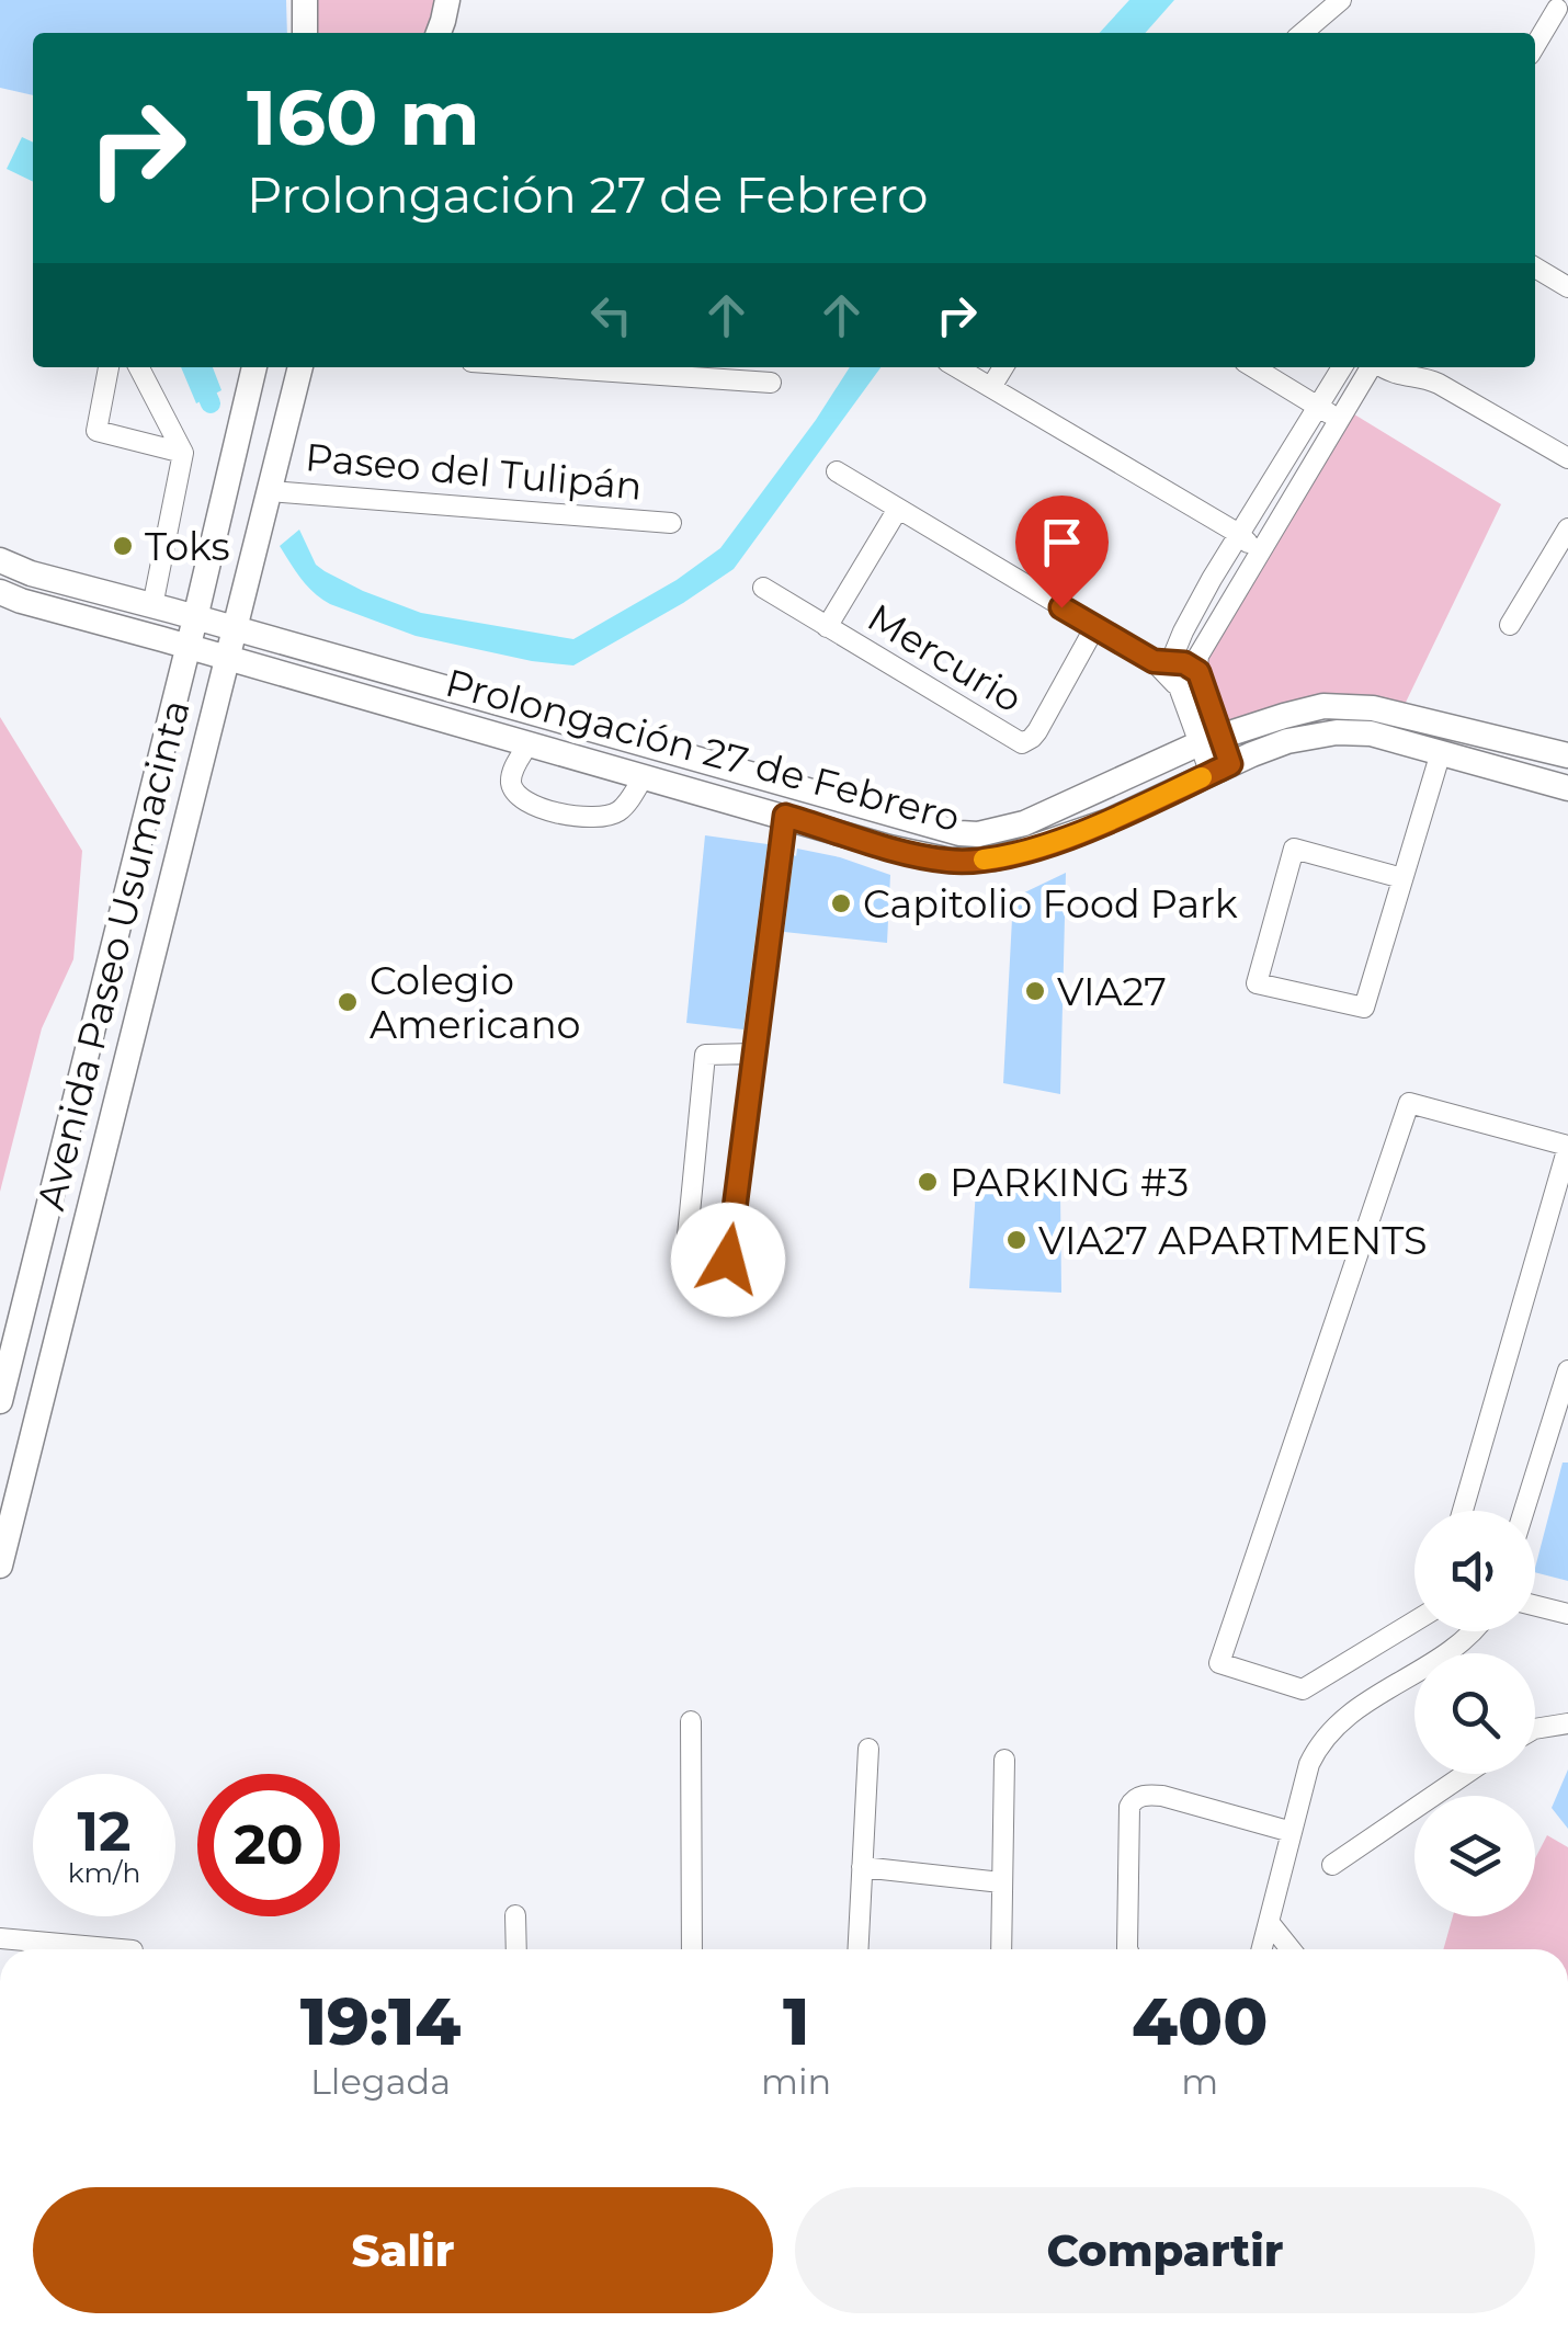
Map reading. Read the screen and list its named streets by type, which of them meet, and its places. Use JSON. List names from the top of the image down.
{
  "streets": {
    "main road": ["Prolongación 27 de Febrero", "Avenida Paseo Usumacinta"],
    "street": ["Paseo del Tulipán", "Mercurio"]
  },
  "crossings": [
    ["Paseo del Tulipán", "Avenida Paseo Usumacinta"],
    ["Prolongación 27 de Febrero", "Avenida Paseo Usumacinta"]
  ],
  "places": [
    "Toks",
    "Capitolio Food Park",
    "VIA27",
    "Colegio Americano",
    "PARKING #3",
    "VIA27 APARTMENTS"
  ],
  "page": {
    "turn": ["160 m", "Prolongación 27 de Febrero"],
    "speed": "12 km/h",
    "limit": "20",
    "eta": [
      "19:14",
      "Llegada",
      "1",
      "min",
      "400",
      "m"
    ],
    "buttons": ["Salir", "Compartir"]
  }
}
